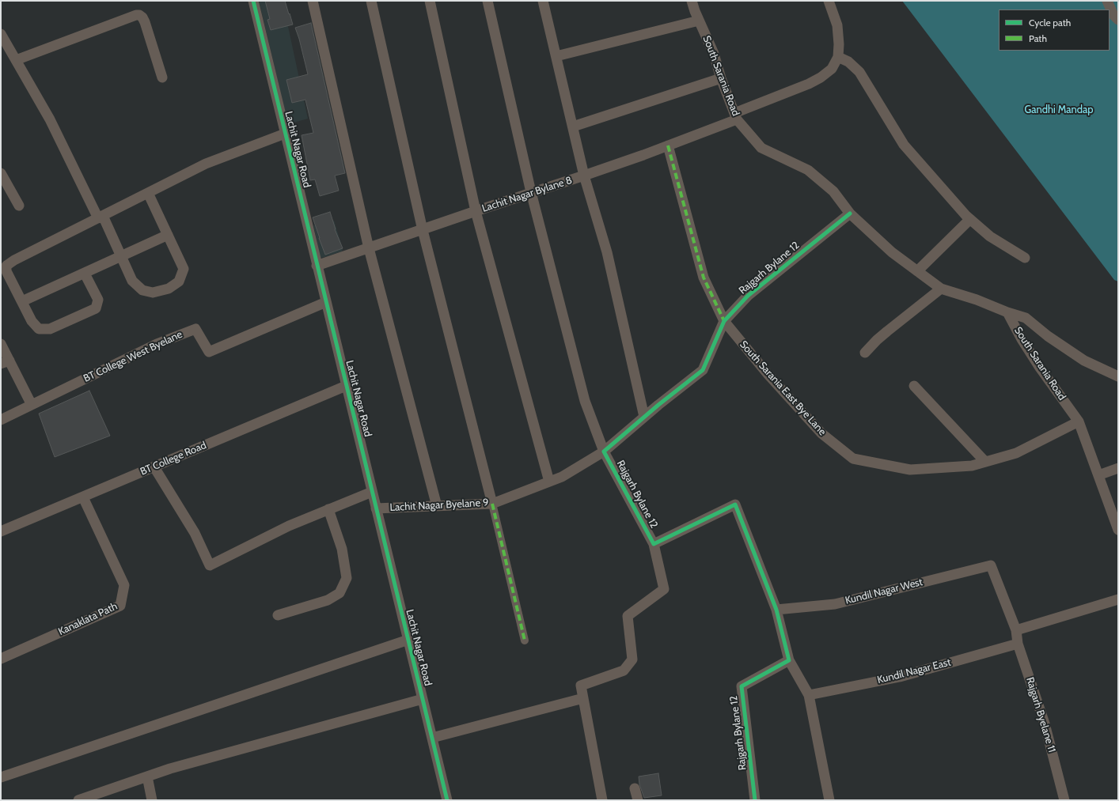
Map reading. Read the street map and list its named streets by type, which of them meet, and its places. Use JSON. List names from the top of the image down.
{
  "streets": {
    "street": [
      "South Sarania Road",
      "Lachit Nagar Road",
      "Lachit Nagar Bylane 8",
      "Rajgarh Bylane 12",
      "BT College West Byelane",
      "South Sarania East Bye Lane",
      "BT College Road",
      "Lachit Nagar Byelane 9",
      "Kundil Nagar West",
      "Kanaklata Path",
      "Kundil Nagar East",
      "Rajgarh Byelane 11"
    ]
  },
  "crossings": [
    ["South Sarania Road", "Lachit Nagar Bylane 8"],
    ["South Sarania Road", "Rajgarh Bylane 12"],
    ["South Sarania Road", "South Sarania East Bye Lane"],
    ["Lachit Nagar Road", "Lachit Nagar Bylane 8"],
    ["Lachit Nagar Road", "BT College West Byelane"],
    ["Lachit Nagar Road", "BT College Road"],
    ["Lachit Nagar Road", "Lachit Nagar Byelane 9"],
    ["Lachit Nagar Bylane 8", "South Sarania East Bye Lane"],
    ["Rajgarh Bylane 12", "South Sarania East Bye Lane"],
    ["Rajgarh Bylane 12", "Lachit Nagar Byelane 9"],
    ["Rajgarh Bylane 12", "Kundil Nagar West"],
    ["BT College Road", "Kanaklata Path"],
    ["Kundil Nagar West", "Rajgarh Byelane 11"],
    ["Kundil Nagar East", "Rajgarh Byelane 11"]
  ],
  "parks": ["Gandhi Mandap"],
  "legend": ["Cycle path", "Path"]
}
